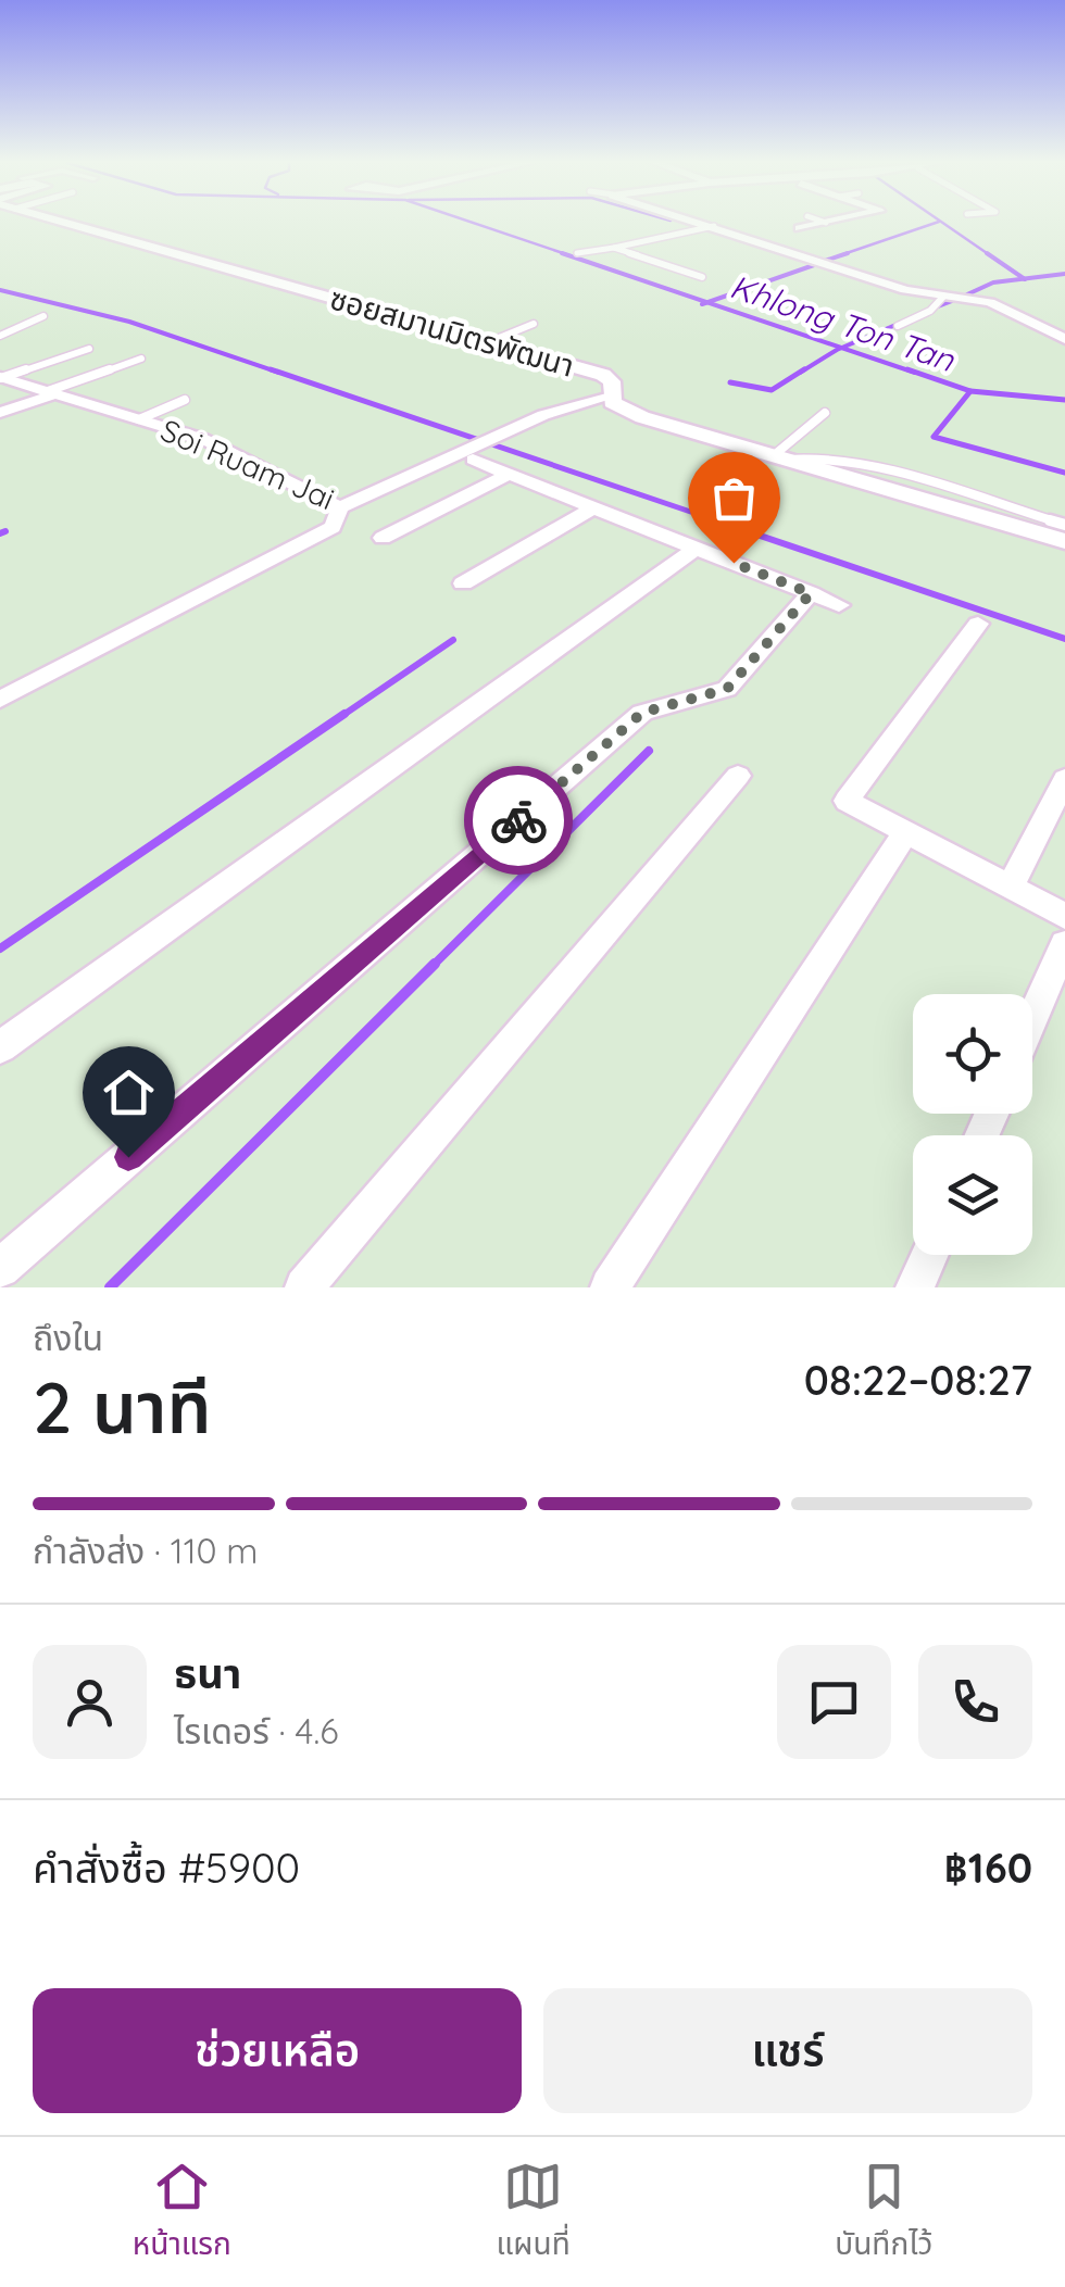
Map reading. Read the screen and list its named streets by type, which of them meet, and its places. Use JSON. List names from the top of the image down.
{
  "streets": {
    "street": ["ซอยสมานมิตรพัฒนา", "Soi Ruam Jai"]
  },
  "crossings": [
    ["ซอยสมานมิตรพัฒนา", "Soi Ruam Jai"]
  ],
  "water": ["Khlong Ton Tan"],
  "page": {
    "heading": ["2 นาที", "ถึงใน", "08:22–08:27"],
    "panel": [
      "ธนา",
      "ไรเดอร์ · 4.6",
      "คำสั่งซื้อ #5900",
      "฿160"
    ],
    "bar": "กำลังส่ง · 110 m",
    "buttons": ["ช่วยเหลือ", "แชร์"],
    "tabs": ["หน้าแรก", "แผนที่", "บันทึกไว้"]
  }
}
